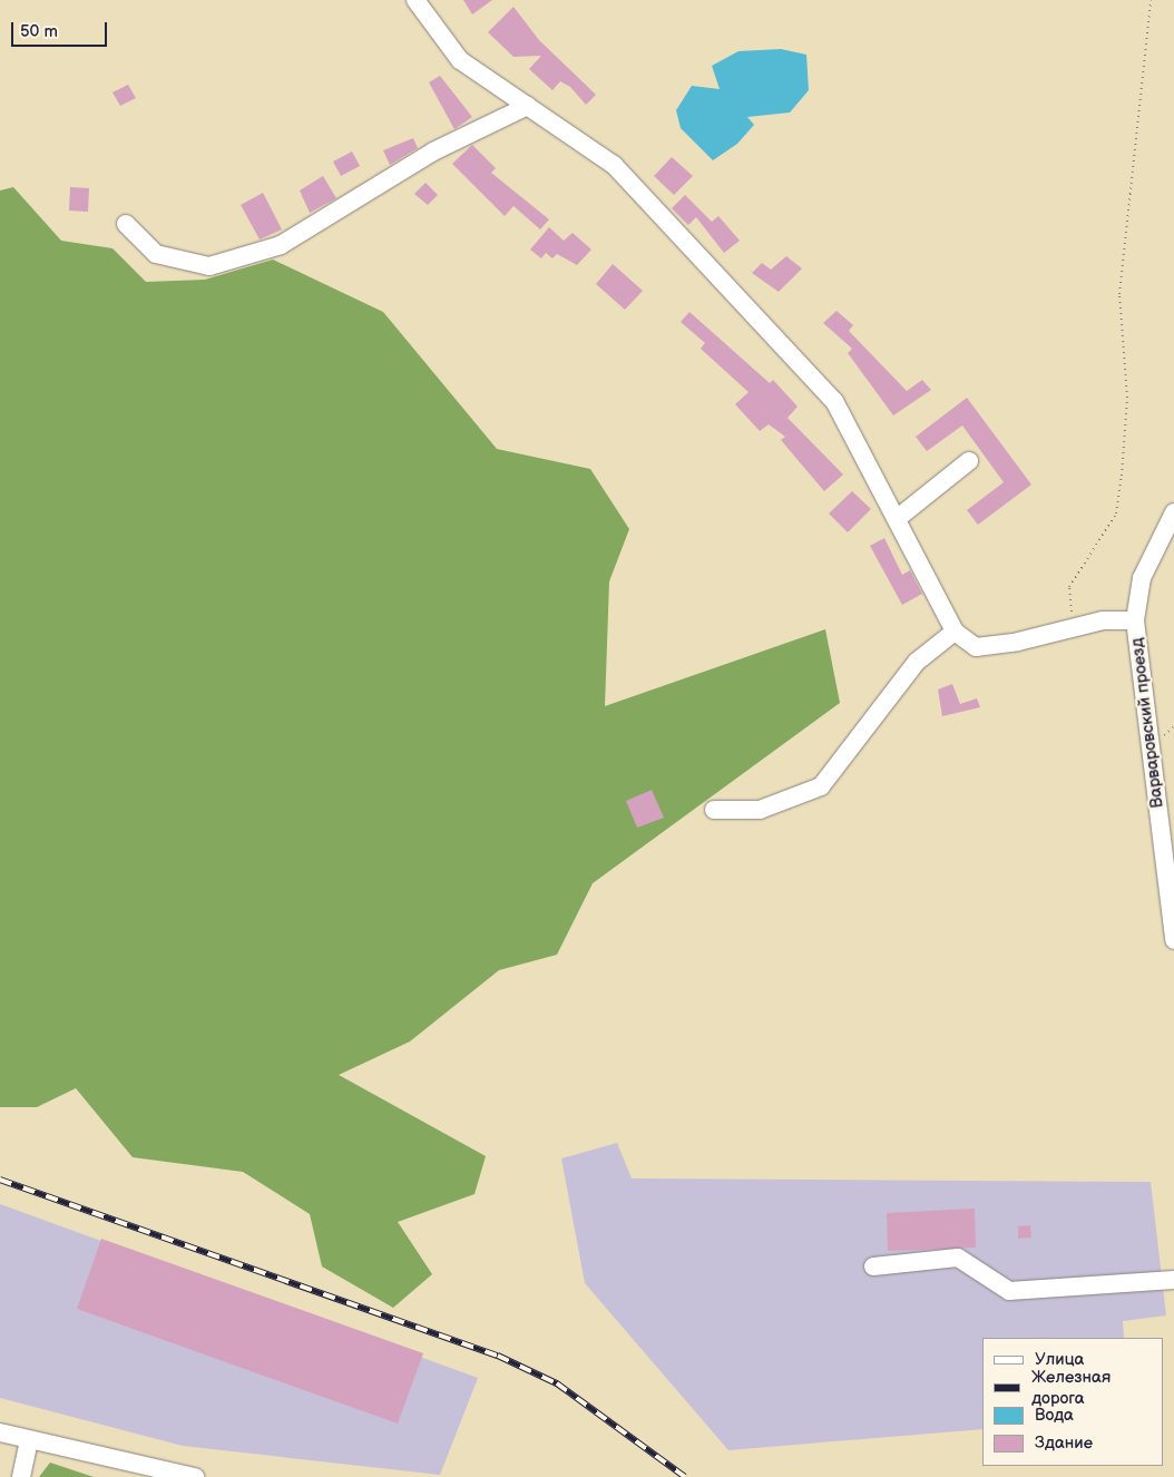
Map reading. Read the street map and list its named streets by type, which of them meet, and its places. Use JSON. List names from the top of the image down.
{
  "streets": {
    "street": ["Варваровский проезд"]
  },
  "legend": [
    "Улица",
    "Железная дорога",
    "Вода",
    "Здание"
  ],
  "scale_bar": "50 m"
}
